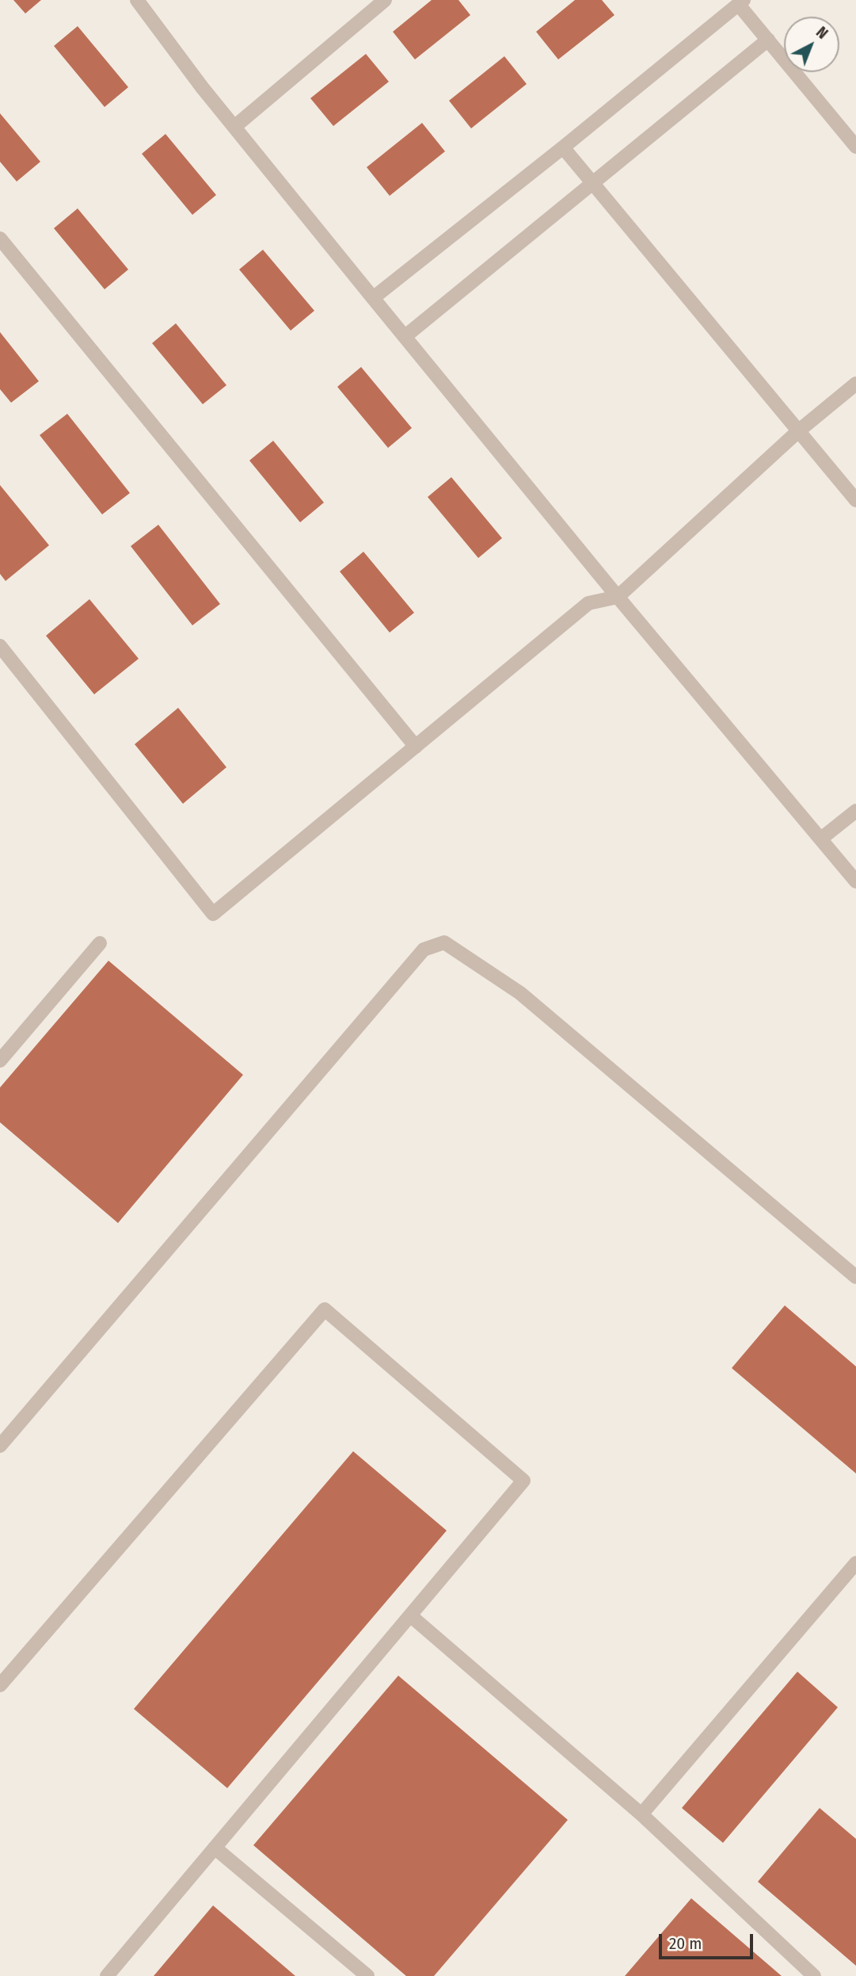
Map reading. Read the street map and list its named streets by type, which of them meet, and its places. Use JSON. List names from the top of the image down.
{
  "scale_bar": "20 m",
  "north": "top right"
}
